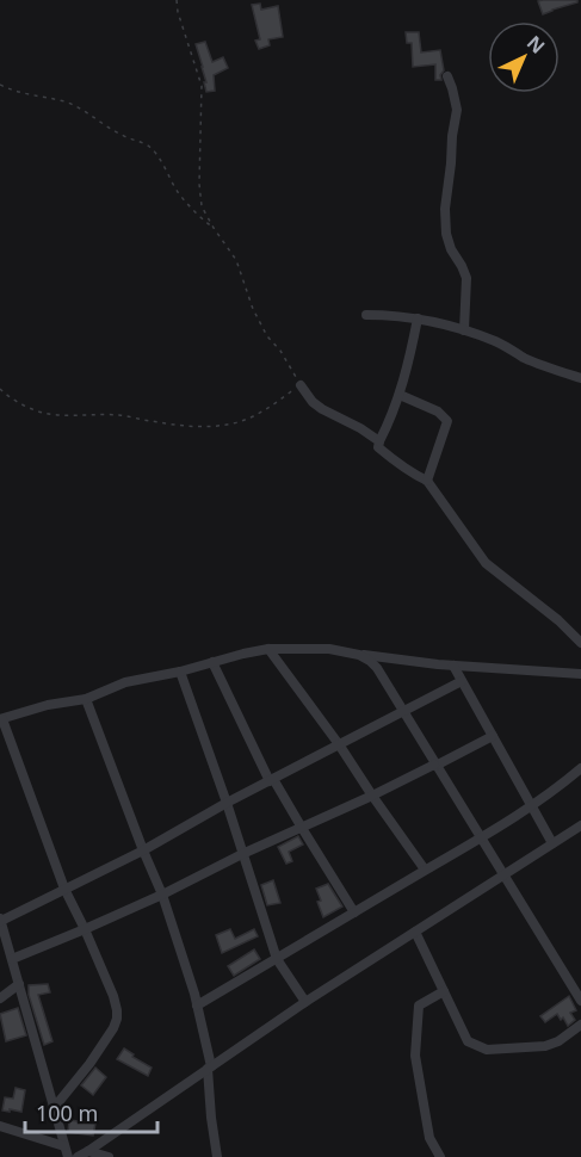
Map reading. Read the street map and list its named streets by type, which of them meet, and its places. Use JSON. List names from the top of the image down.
{
  "scale_bar": "100 m",
  "north": "top right"
}
